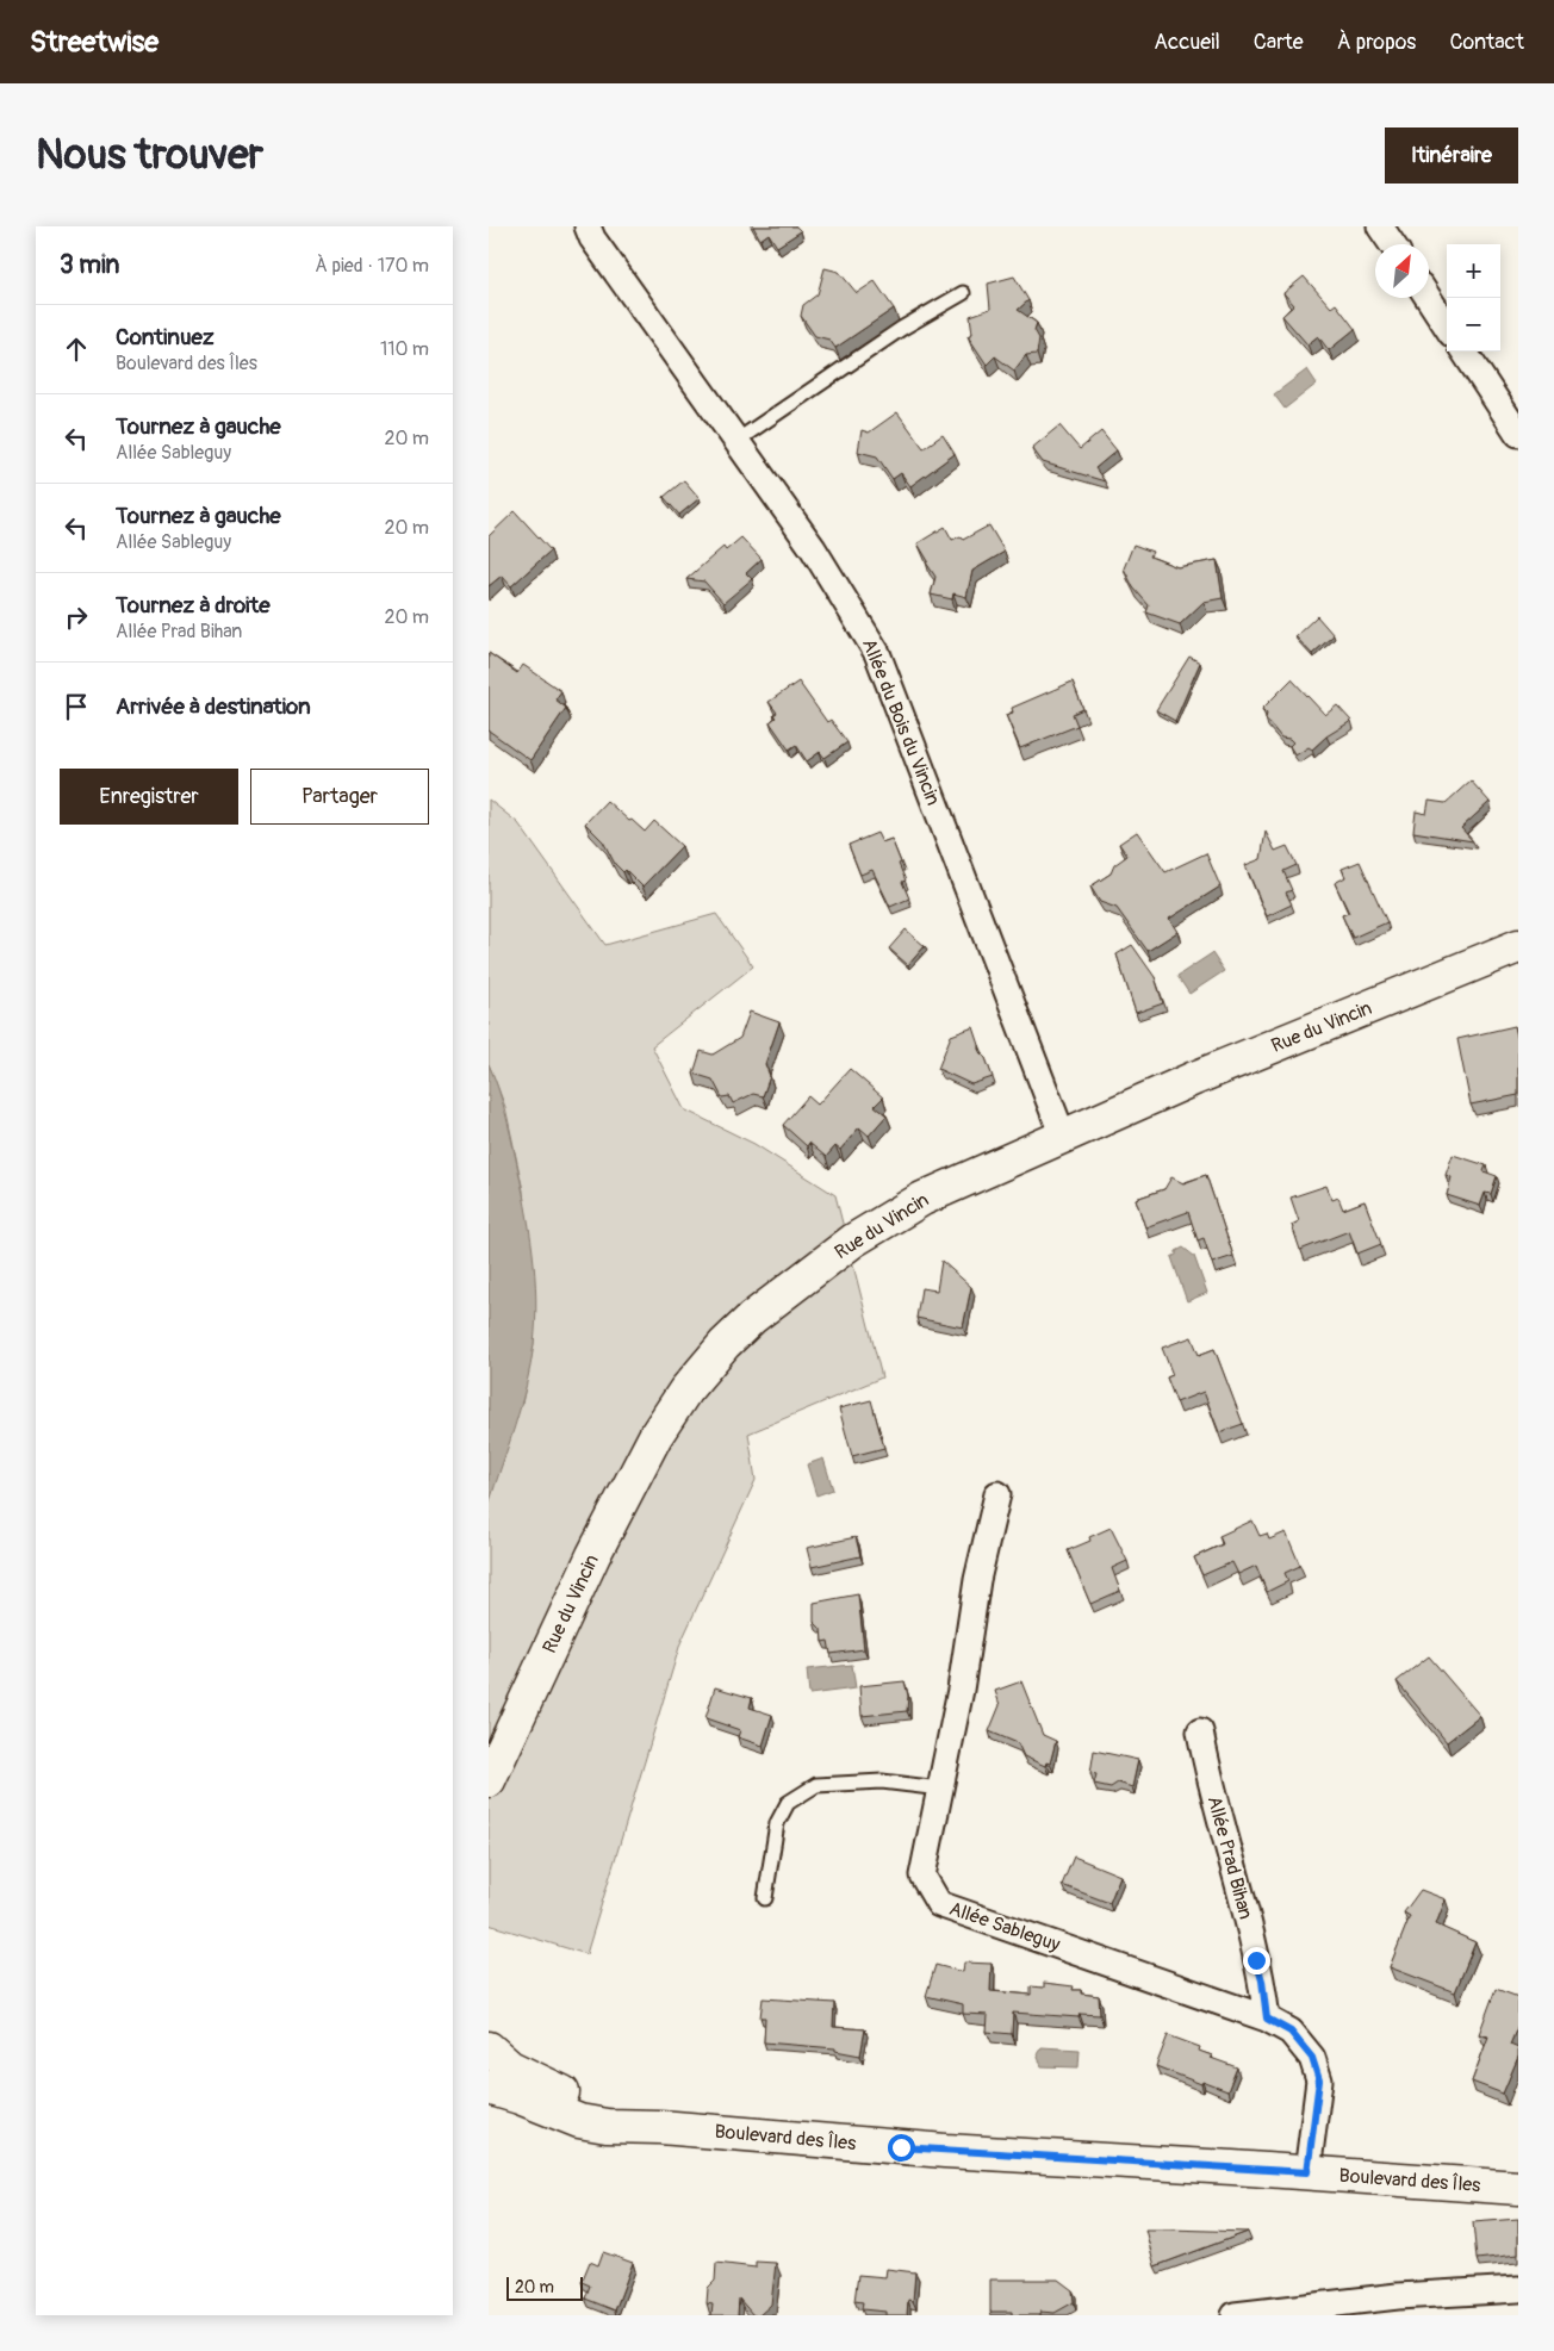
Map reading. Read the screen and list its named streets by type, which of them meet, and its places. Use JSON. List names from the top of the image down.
{
  "streets": {
    "main road": ["Rue du Vincin", "Boulevard des Îles"],
    "street": ["Allée du Bois du Vincin", "Allée Prad Bihan", "Allée Sableguy"]
  },
  "crossings": [
    ["Allée du Bois du Vincin", "Rue du Vincin"],
    ["Allée Prad Bihan", "Allée Sableguy"],
    ["Allée Sableguy", "Boulevard des Îles"]
  ],
  "scale_bar": "20 m",
  "north": "top right",
  "page": {
    "header": "Streetwise",
    "nav": [
      "Accueil",
      "Carte",
      "À propos",
      "Contact"
    ],
    "buttons": [
      "Itinéraire",
      ["Enregistrer", "Partager"]
    ],
    "title": "Nous trouver",
    "heading": ["3 min", "À pied · 170 m"],
    "map_buttons": ["+", "−"],
    "list": [
      ["Continuez", "Boulevard des Îles", "110 m"],
      ["Tournez à gauche", "Allée Sableguy", "20 m"],
      ["Tournez à gauche", "Allée Sableguy", "20 m"],
      ["Tournez à droite", "Allée Prad Bihan", "20 m"],
      "Arrivée à destination"
    ],
    "scale": "20 m"
  }
}
